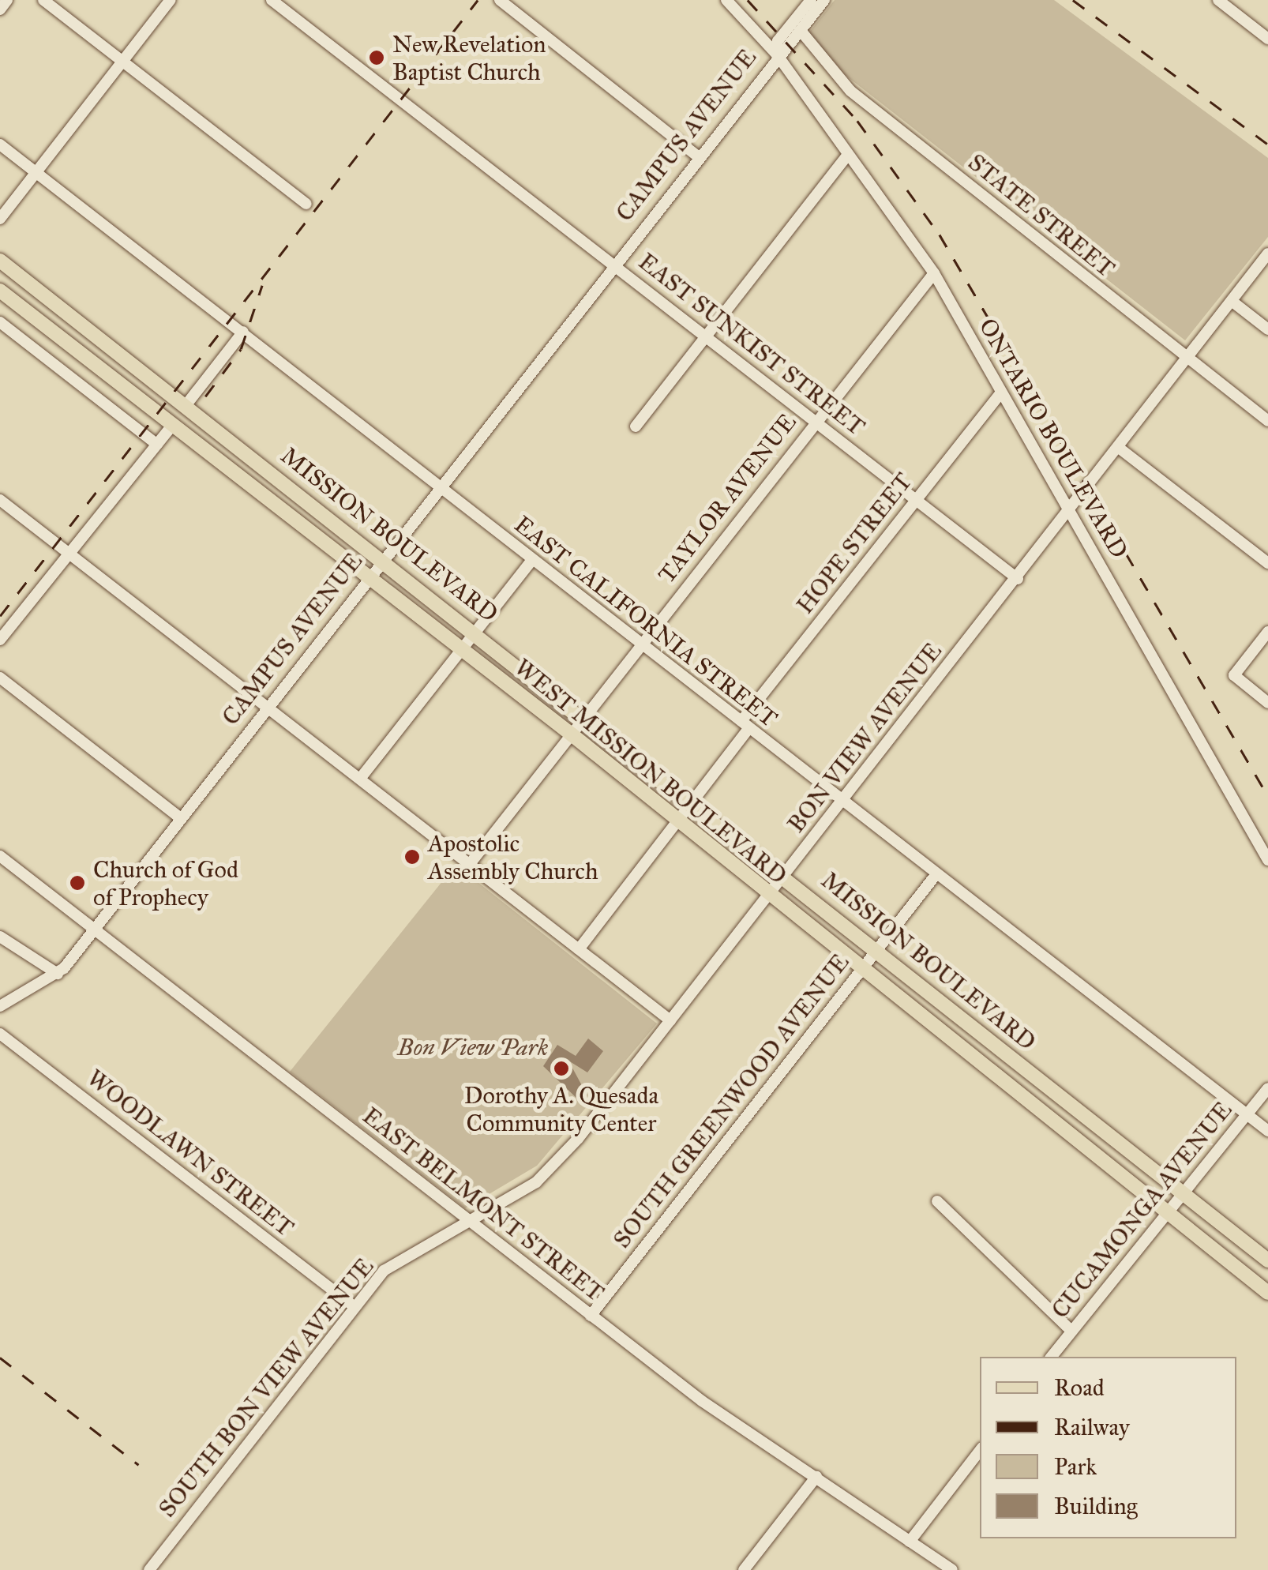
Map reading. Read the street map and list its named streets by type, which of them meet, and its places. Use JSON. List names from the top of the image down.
{
  "streets": {
    "main road": ["MISSION BOULEVARD", "WEST MISSION BOULEVARD"],
    "street": [
      "CAMPUS AVENUE",
      "STATE STREET",
      "EAST SUNKIST STREET",
      "ONTARIO BOULEVARD",
      "TAYLOR AVENUE",
      "HOPE STREET",
      "EAST CALIFORNIA STREET",
      "BON VIEW AVENUE",
      "SOUTH GREENWOOD AVENUE",
      "WOODLAWN STREET",
      "EAST BELMONT STREET",
      "CUCAMONGA AVENUE",
      "SOUTH BON VIEW AVENUE"
    ]
  },
  "crossings": [
    ["CAMPUS AVENUE", "STATE STREET"],
    ["CAMPUS AVENUE", "EAST SUNKIST STREET"],
    ["CAMPUS AVENUE", "ONTARIO BOULEVARD"],
    ["CAMPUS AVENUE", "MISSION BOULEVARD"],
    ["CAMPUS AVENUE", "EAST CALIFORNIA STREET"],
    ["CAMPUS AVENUE", "WEST MISSION BOULEVARD"],
    ["CAMPUS AVENUE", "EAST BELMONT STREET"],
    ["STATE STREET", "BON VIEW AVENUE"],
    ["EAST SUNKIST STREET", "TAYLOR AVENUE"],
    ["EAST SUNKIST STREET", "HOPE STREET"],
    ["EAST SUNKIST STREET", "BON VIEW AVENUE"],
    ["ONTARIO BOULEVARD", "TAYLOR AVENUE"],
    ["ONTARIO BOULEVARD", "HOPE STREET"],
    ["ONTARIO BOULEVARD", "BON VIEW AVENUE"],
    ["TAYLOR AVENUE", "MISSION BOULEVARD"],
    ["TAYLOR AVENUE", "EAST CALIFORNIA STREET"],
    ["TAYLOR AVENUE", "WEST MISSION BOULEVARD"],
    ["MISSION BOULEVARD", "HOPE STREET"],
    ["MISSION BOULEVARD", "BON VIEW AVENUE"],
    ["MISSION BOULEVARD", "SOUTH GREENWOOD AVENUE"],
    ["MISSION BOULEVARD", "CUCAMONGA AVENUE"],
    ["HOPE STREET", "EAST CALIFORNIA STREET"],
    ["HOPE STREET", "WEST MISSION BOULEVARD"],
    ["EAST CALIFORNIA STREET", "BON VIEW AVENUE"],
    ["EAST CALIFORNIA STREET", "SOUTH GREENWOOD AVENUE"],
    ["EAST CALIFORNIA STREET", "CUCAMONGA AVENUE"],
    ["BON VIEW AVENUE", "WEST MISSION BOULEVARD"],
    ["BON VIEW AVENUE", "EAST BELMONT STREET"],
    ["BON VIEW AVENUE", "SOUTH BON VIEW AVENUE"],
    ["WEST MISSION BOULEVARD", "SOUTH GREENWOOD AVENUE"],
    ["WEST MISSION BOULEVARD", "CUCAMONGA AVENUE"],
    ["SOUTH GREENWOOD AVENUE", "EAST BELMONT STREET"],
    ["WOODLAWN STREET", "SOUTH BON VIEW AVENUE"],
    ["EAST BELMONT STREET", "SOUTH BON VIEW AVENUE"]
  ],
  "parks": ["Bon View Park"],
  "places": [
    "New Revelation Baptist Church",
    "Apostolic Assembly Church",
    "Church of God of Prophecy",
    "Dorothy A. Quesada Community Center"
  ],
  "legend": [
    "Road",
    "Railway",
    "Park",
    "Building"
  ]
}
